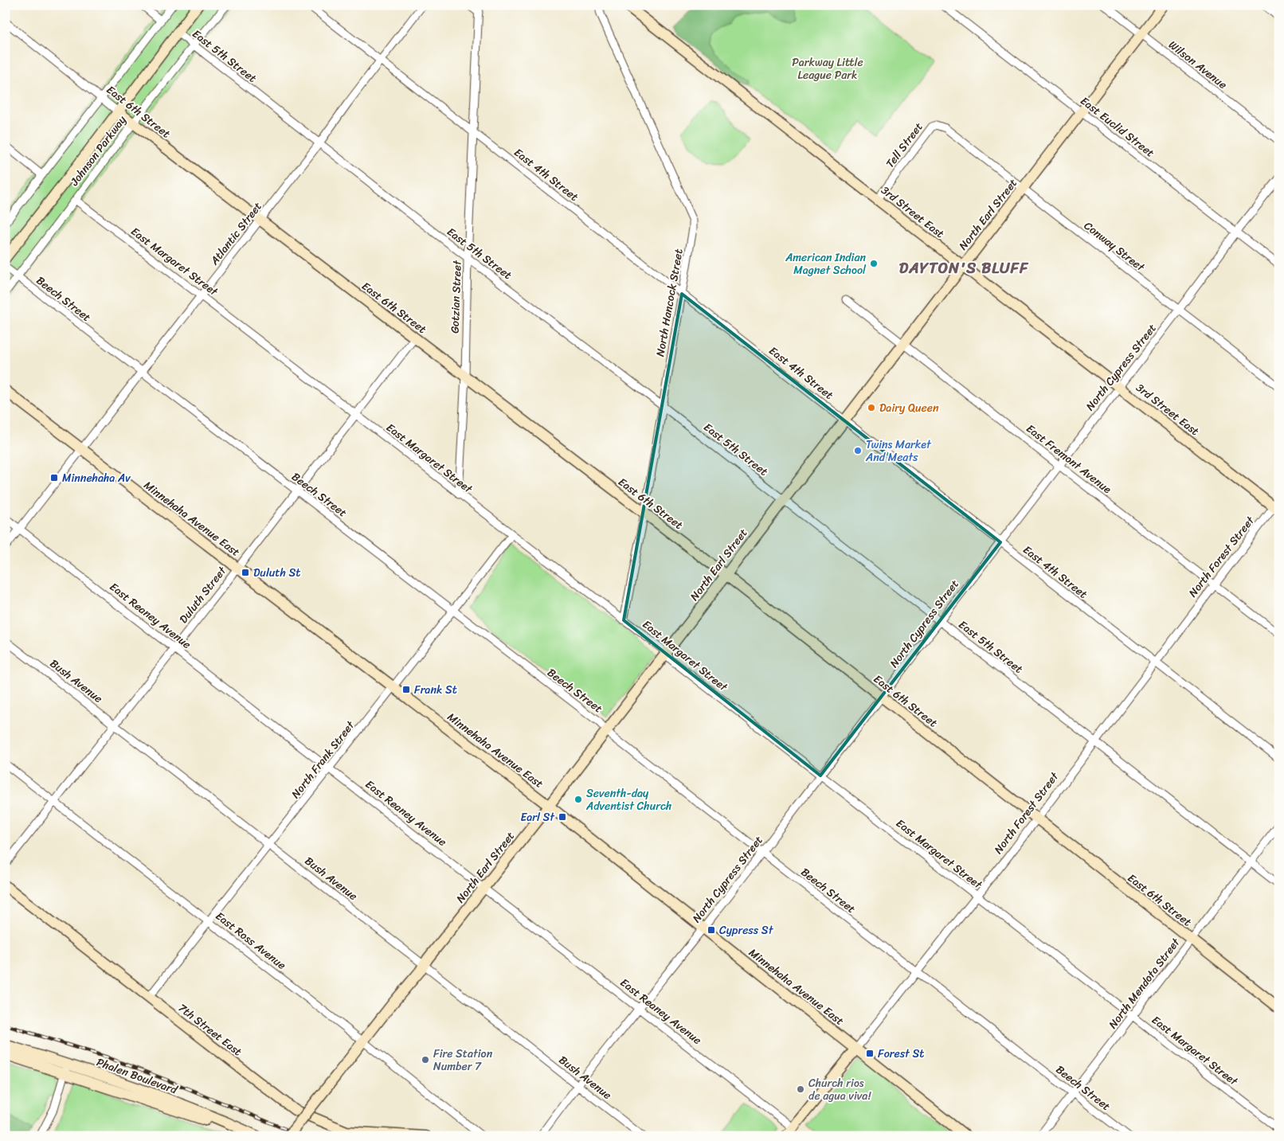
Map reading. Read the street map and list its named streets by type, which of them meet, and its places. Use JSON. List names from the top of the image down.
{
  "streets": {
    "street": [
      "East 5th Street",
      "Wilson Avenue",
      "East 6th Street",
      "East Euclid Street",
      "Tell Street",
      "Johnson Parkway",
      "East 4th Street",
      "3rd Street East",
      "North Earl Street",
      "Atlantic Street",
      "Conway Street",
      "East Margaret Street",
      "Gotzian Street",
      "Beech Street",
      "North Hancock Street",
      "North Cypress Street",
      "East Fremont Avenue",
      "Minnehaha Avenue East",
      "North Forest Street",
      "Duluth Street",
      "East Reaney Avenue",
      "Bush Avenue",
      "North Frank Street",
      "East Ross Avenue",
      "North Mendota Street",
      "7th Street East",
      "Phalen Boulevard"
    ]
  },
  "crossings": [
    ["East 5th Street", "Johnson Parkway"],
    ["East 5th Street", "North Earl Street"],
    ["East 5th Street", "Atlantic Street"],
    ["East 5th Street", "Gotzian Street"],
    ["East 5th Street", "North Hancock Street"],
    ["East 5th Street", "North Cypress Street"],
    ["East 5th Street", "North Forest Street"],
    ["East 5th Street", "North Mendota Street"],
    ["Wilson Avenue", "North Earl Street"],
    ["East 6th Street", "Johnson Parkway"],
    ["East 6th Street", "North Earl Street"],
    ["East 6th Street", "Atlantic Street"],
    ["East 6th Street", "Gotzian Street"],
    ["East 6th Street", "North Hancock Street"],
    ["East 6th Street", "North Cypress Street"],
    ["East 6th Street", "North Forest Street"],
    ["East 6th Street", "Duluth Street"],
    ["East 6th Street", "North Mendota Street"],
    ["East Euclid Street", "North Earl Street"],
    ["East Euclid Street", "North Cypress Street"],
    ["Tell Street", "3rd Street East"],
    ["Tell Street", "Conway Street"],
    ["Johnson Parkway", "East Margaret Street"],
    ["Johnson Parkway", "Beech Street"],
    ["East 4th Street", "North Earl Street"],
    ["East 4th Street", "Atlantic Street"],
    ["East 4th Street", "Gotzian Street"],
    ["East 4th Street", "North Hancock Street"],
    ["East 4th Street", "North Cypress Street"],
    ["East 4th Street", "North Forest Street"],
    ["3rd Street East", "North Earl Street"],
    ["3rd Street East", "North Cypress Street"],
    ["3rd Street East", "North Forest Street"],
    ["North Earl Street", "Conway Street"],
    ["North Earl Street", "East Margaret Street"],
    ["North Earl Street", "Beech Street"],
    ["North Earl Street", "East Fremont Avenue"],
    ["North Earl Street", "Minnehaha Avenue East"],
    ["North Earl Street", "East Reaney Avenue"],
    ["North Earl Street", "Bush Avenue"],
    ["North Earl Street", "East Ross Avenue"],
    ["Atlantic Street", "East Margaret Street"],
    ["Atlantic Street", "Beech Street"],
    ["Atlantic Street", "Minnehaha Avenue East"],
    ["Atlantic Street", "East Reaney Avenue"],
    ["Conway Street", "North Cypress Street"],
    ["East Margaret Street", "Gotzian Street"],
    ["East Margaret Street", "North Hancock Street"],
    ["East Margaret Street", "North Cypress Street"],
    ["East Margaret Street", "North Forest Street"],
    ["East Margaret Street", "Duluth Street"],
    ["East Margaret Street", "North Frank Street"],
    ["East Margaret Street", "North Mendota Street"],
    ["Beech Street", "North Cypress Street"],
    ["Beech Street", "North Forest Street"],
    ["Beech Street", "Duluth Street"],
    ["Beech Street", "North Frank Street"],
    ["Beech Street", "North Mendota Street"],
    ["North Cypress Street", "East Fremont Avenue"],
    ["North Cypress Street", "Minnehaha Avenue East"],
    ["North Cypress Street", "East Reaney Avenue"],
    ["North Cypress Street", "Bush Avenue"],
    ["East Fremont Avenue", "North Forest Street"],
    ["Minnehaha Avenue East", "North Forest Street"],
    ["Minnehaha Avenue East", "Duluth Street"],
    ["Minnehaha Avenue East", "North Frank Street"],
    ["North Forest Street", "East Reaney Avenue"],
    ["Duluth Street", "East Reaney Avenue"],
    ["Duluth Street", "Bush Avenue"],
    ["Duluth Street", "East Ross Avenue"],
    ["East Reaney Avenue", "North Frank Street"],
    ["Bush Avenue", "North Frank Street"],
    ["North Frank Street", "East Ross Avenue"],
    ["North Frank Street", "7th Street East"]
  ],
  "districts": ["DAYTON'S BLUFF"],
  "parks": ["Parkway Little League Park"],
  "places": {
    "other": [
      "American Indian Magnet School",
      "Dairy Queen",
      "Twins Market And Meats",
      "Seventh-day Adventist Church",
      "Fire Station Number 7",
      "Church rios de agua viva!"
    ],
    "transit": [
      "Minnehaha Av",
      "Duluth St",
      "Frank St",
      "Earl St",
      "Cypress St",
      "Forest St"
    ]
  }
}
